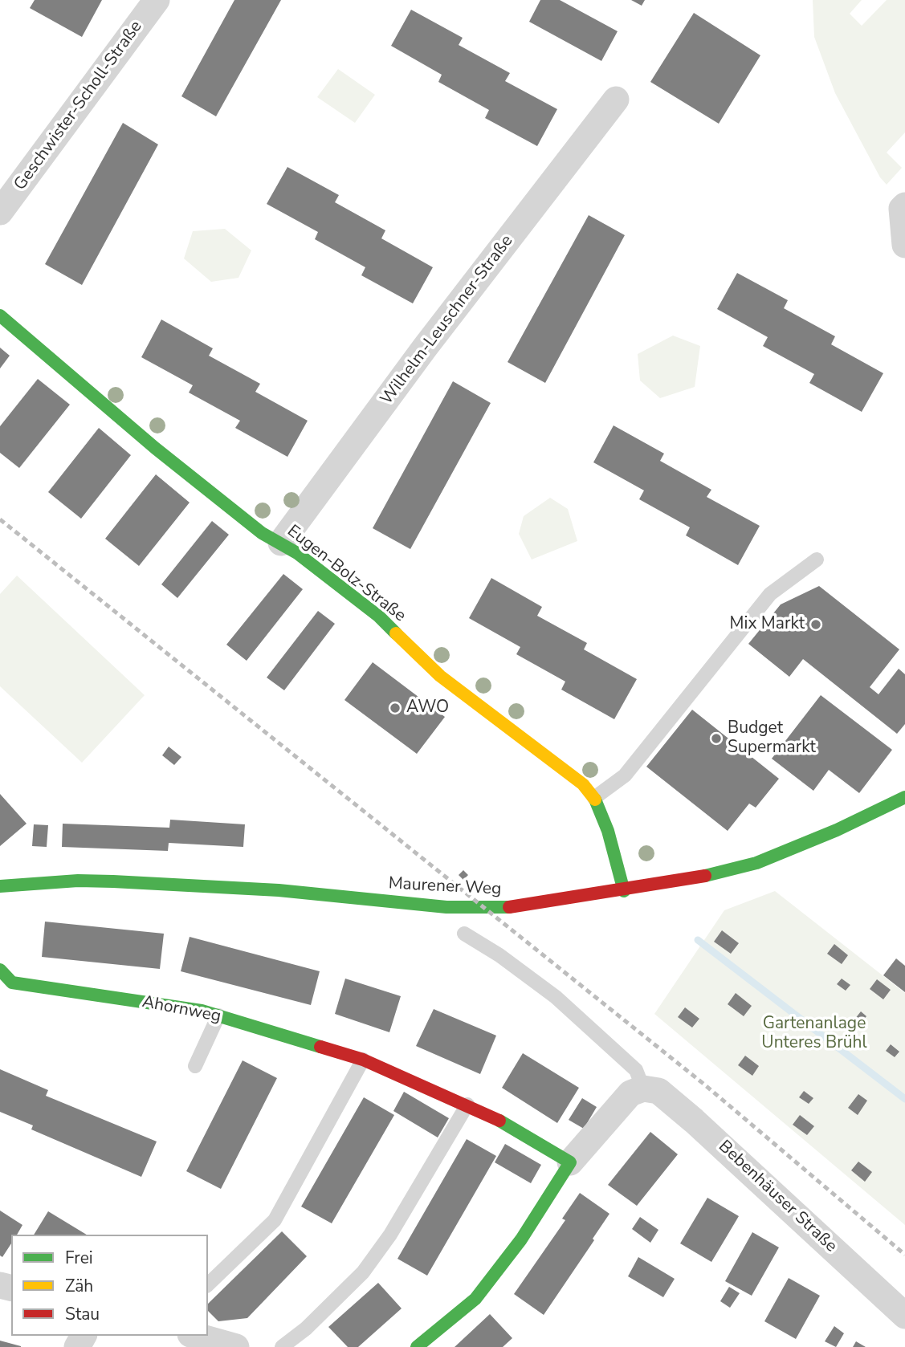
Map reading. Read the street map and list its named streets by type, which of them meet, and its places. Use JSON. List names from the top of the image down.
{
  "streets": {
    "street": [
      "Geschwister-Scholl-Straße",
      "Wilhelm-Leuschner-Straße",
      "Eugen-Bolz-Straße",
      "Maurener Weg",
      "Ahornweg",
      "Bebenhäuser Straße"
    ]
  },
  "crossings": [
    ["Wilhelm-Leuschner-Straße", "Eugen-Bolz-Straße"],
    ["Eugen-Bolz-Straße", "Maurener Weg"]
  ],
  "parks": ["Gartenanlage Unteres Brühl"],
  "places": ["Mix Markt", "AWO", "Budget Supermarkt"],
  "legend": ["Frei", "Zäh", "Stau"]
}
